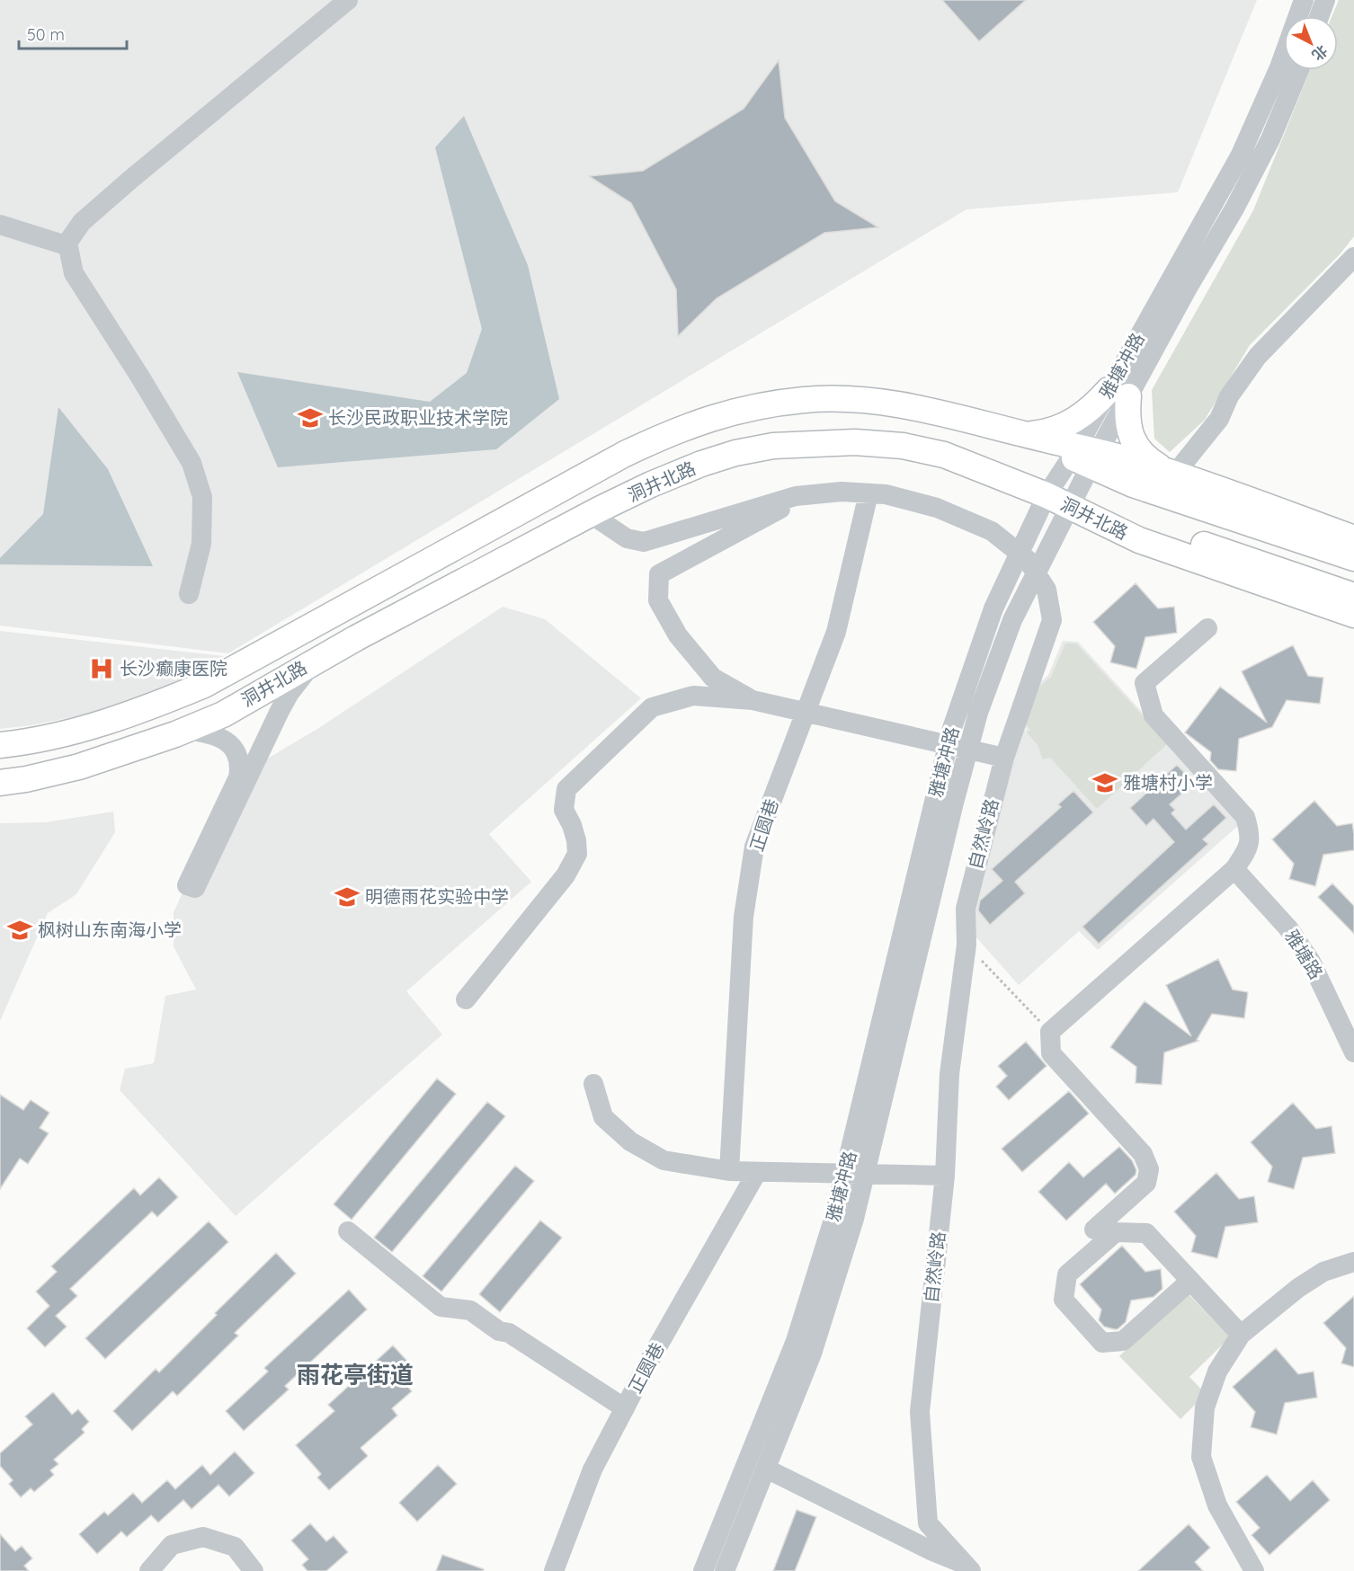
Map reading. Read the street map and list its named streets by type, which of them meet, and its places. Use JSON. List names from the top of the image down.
{
  "streets": {
    "main road": ["洞井北路"],
    "street": [
      "雅塘冲路",
      "正圆巷",
      "自然岭路",
      "雅塘路"
    ]
  },
  "crossings": [
    ["雅塘冲路", "洞井北路"],
    ["雅塘冲路", "自然岭路"],
    ["洞井北路", "自然岭路"],
    ["正圆巷", "自然岭路"]
  ],
  "districts": ["雨花亭街道"],
  "places": {
    "school or university": [
      "长沙民政职业技术学院",
      "雅塘村小学",
      "明德雨花实验中学",
      "枫树山东南海小学"
    ],
    "hospital": ["长沙癫康医院"]
  },
  "scale_bar": "50 m",
  "north": "bottom right"
}
